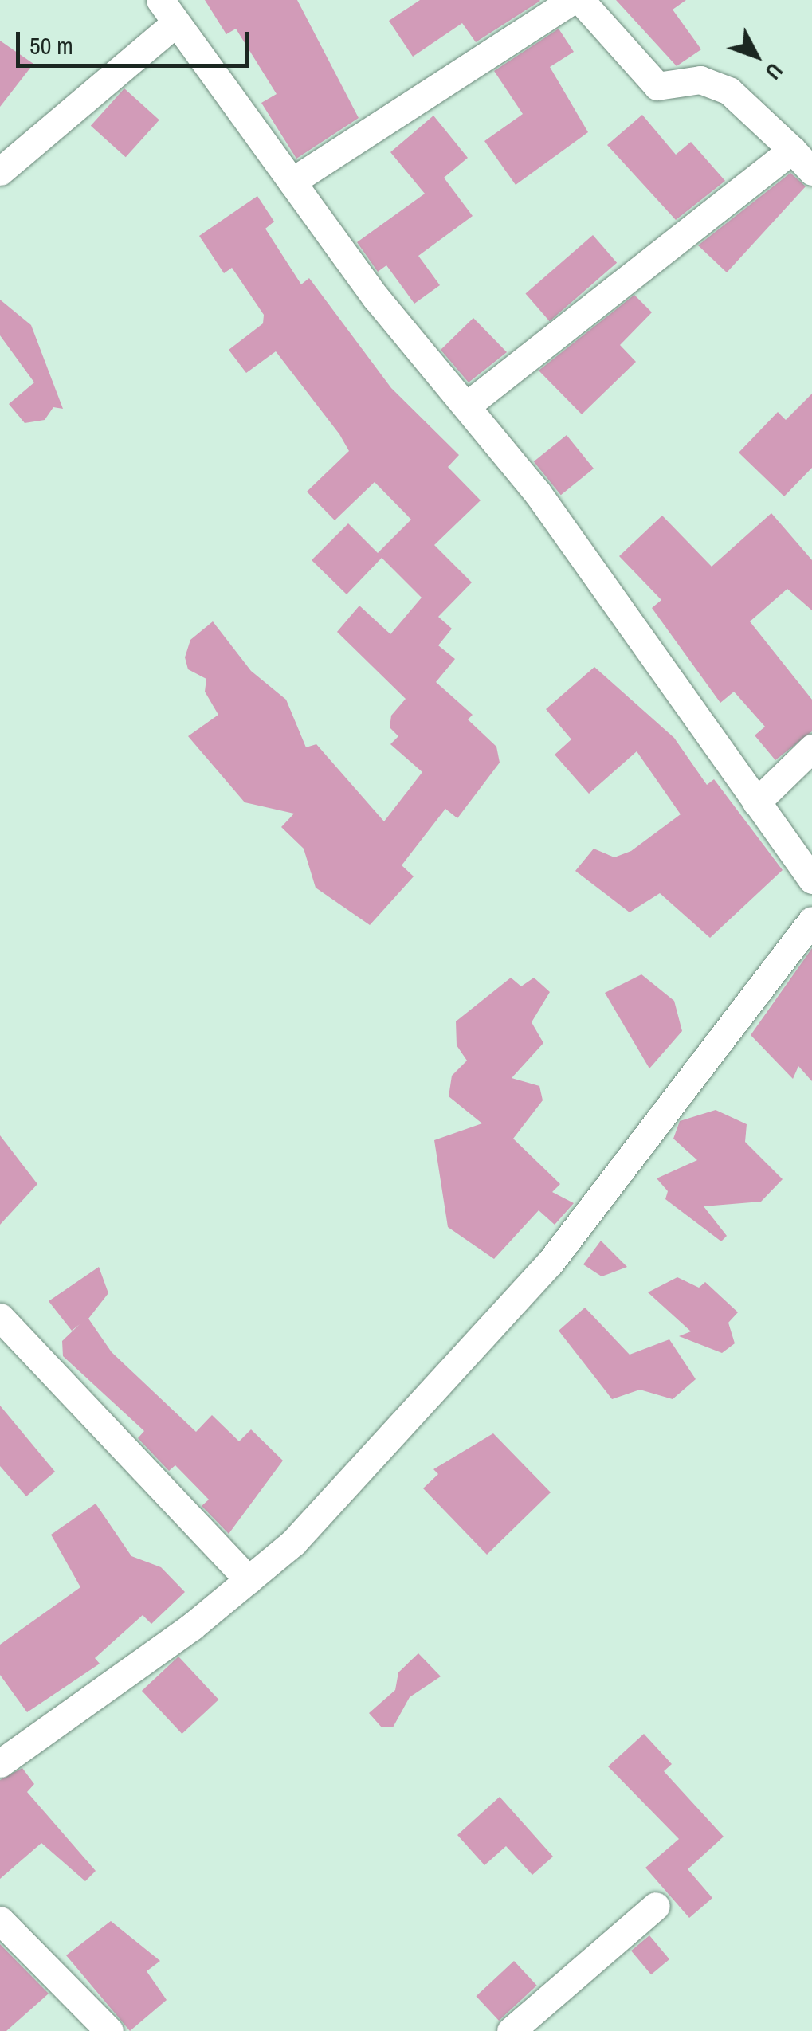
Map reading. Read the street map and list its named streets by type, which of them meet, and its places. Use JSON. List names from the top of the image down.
{
  "scale_bar": "50 m",
  "north": "bottom right"
}
